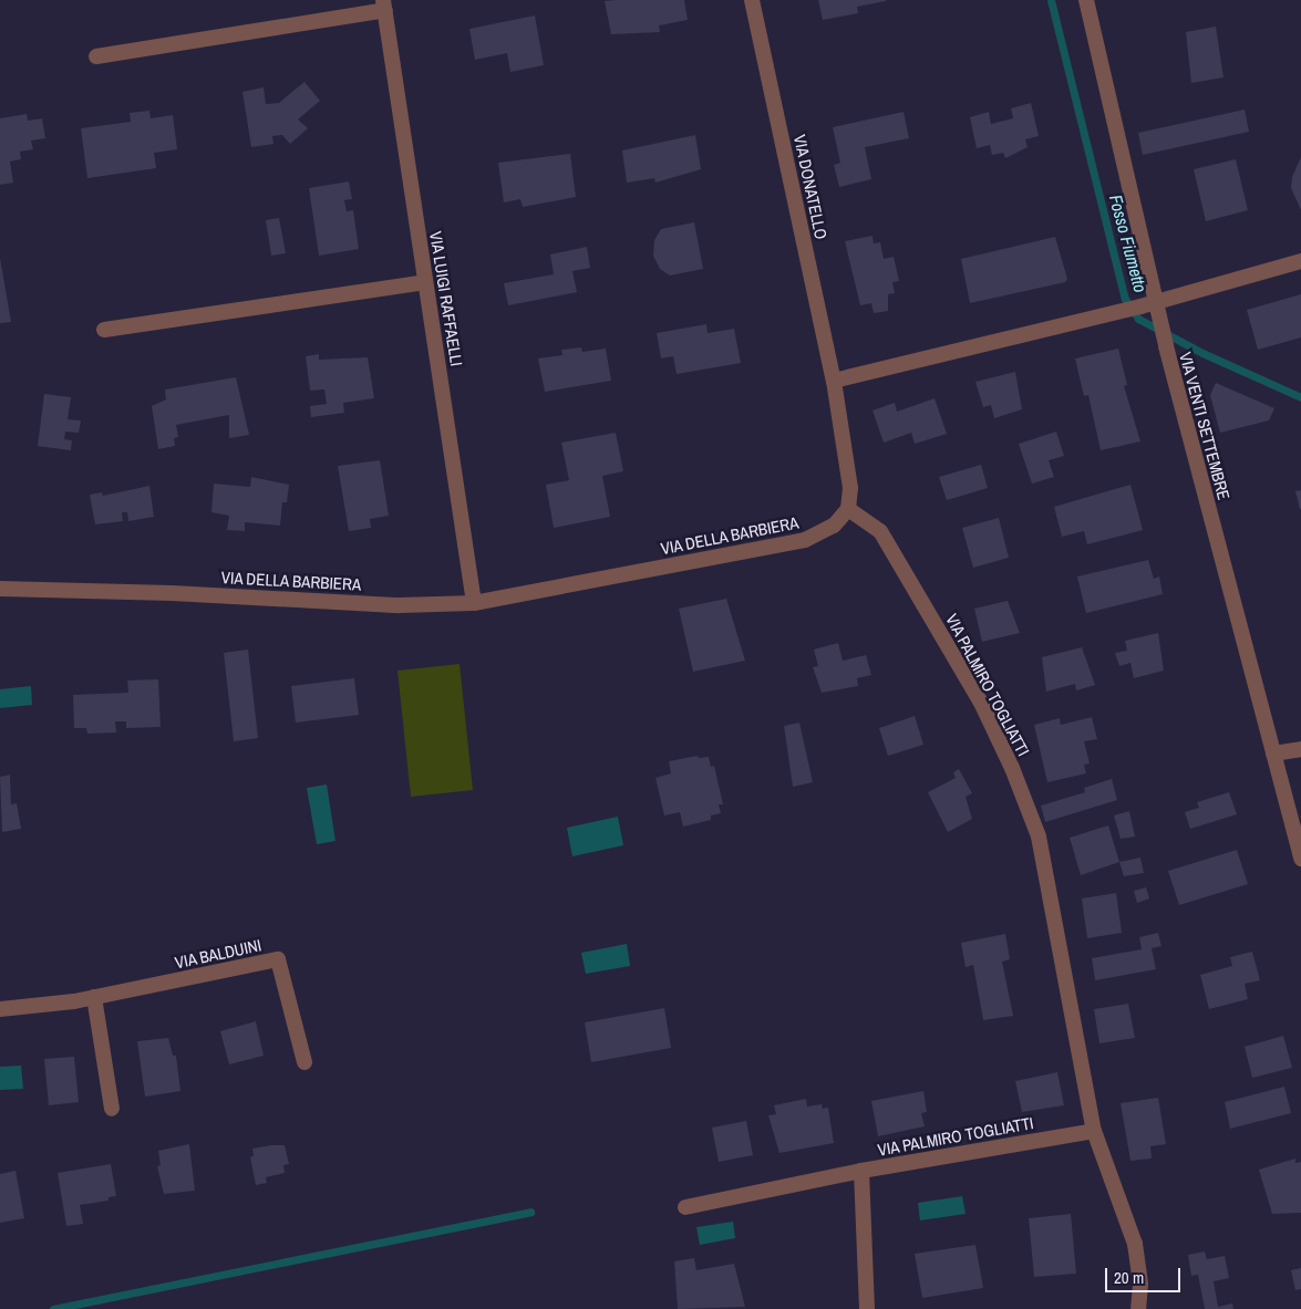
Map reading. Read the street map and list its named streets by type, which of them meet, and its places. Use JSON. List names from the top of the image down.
{
  "streets": {
    "street": [
      "VIA DONATELLO",
      "VIA LUIGI RAFFAELLI",
      "VIA VENTI SETTEMBRE",
      "VIA DELLA BARBIERA",
      "VIA PALMIRO TOGLIATTI",
      "VIA BALDUINI"
    ]
  },
  "crossings": [
    ["VIA LUIGI RAFFAELLI", "VIA DELLA BARBIERA"],
    ["VIA DELLA BARBIERA", "VIA PALMIRO TOGLIATTI"]
  ],
  "water": ["Fosso Fiumetto"],
  "scale_bar": "20 m"
}
